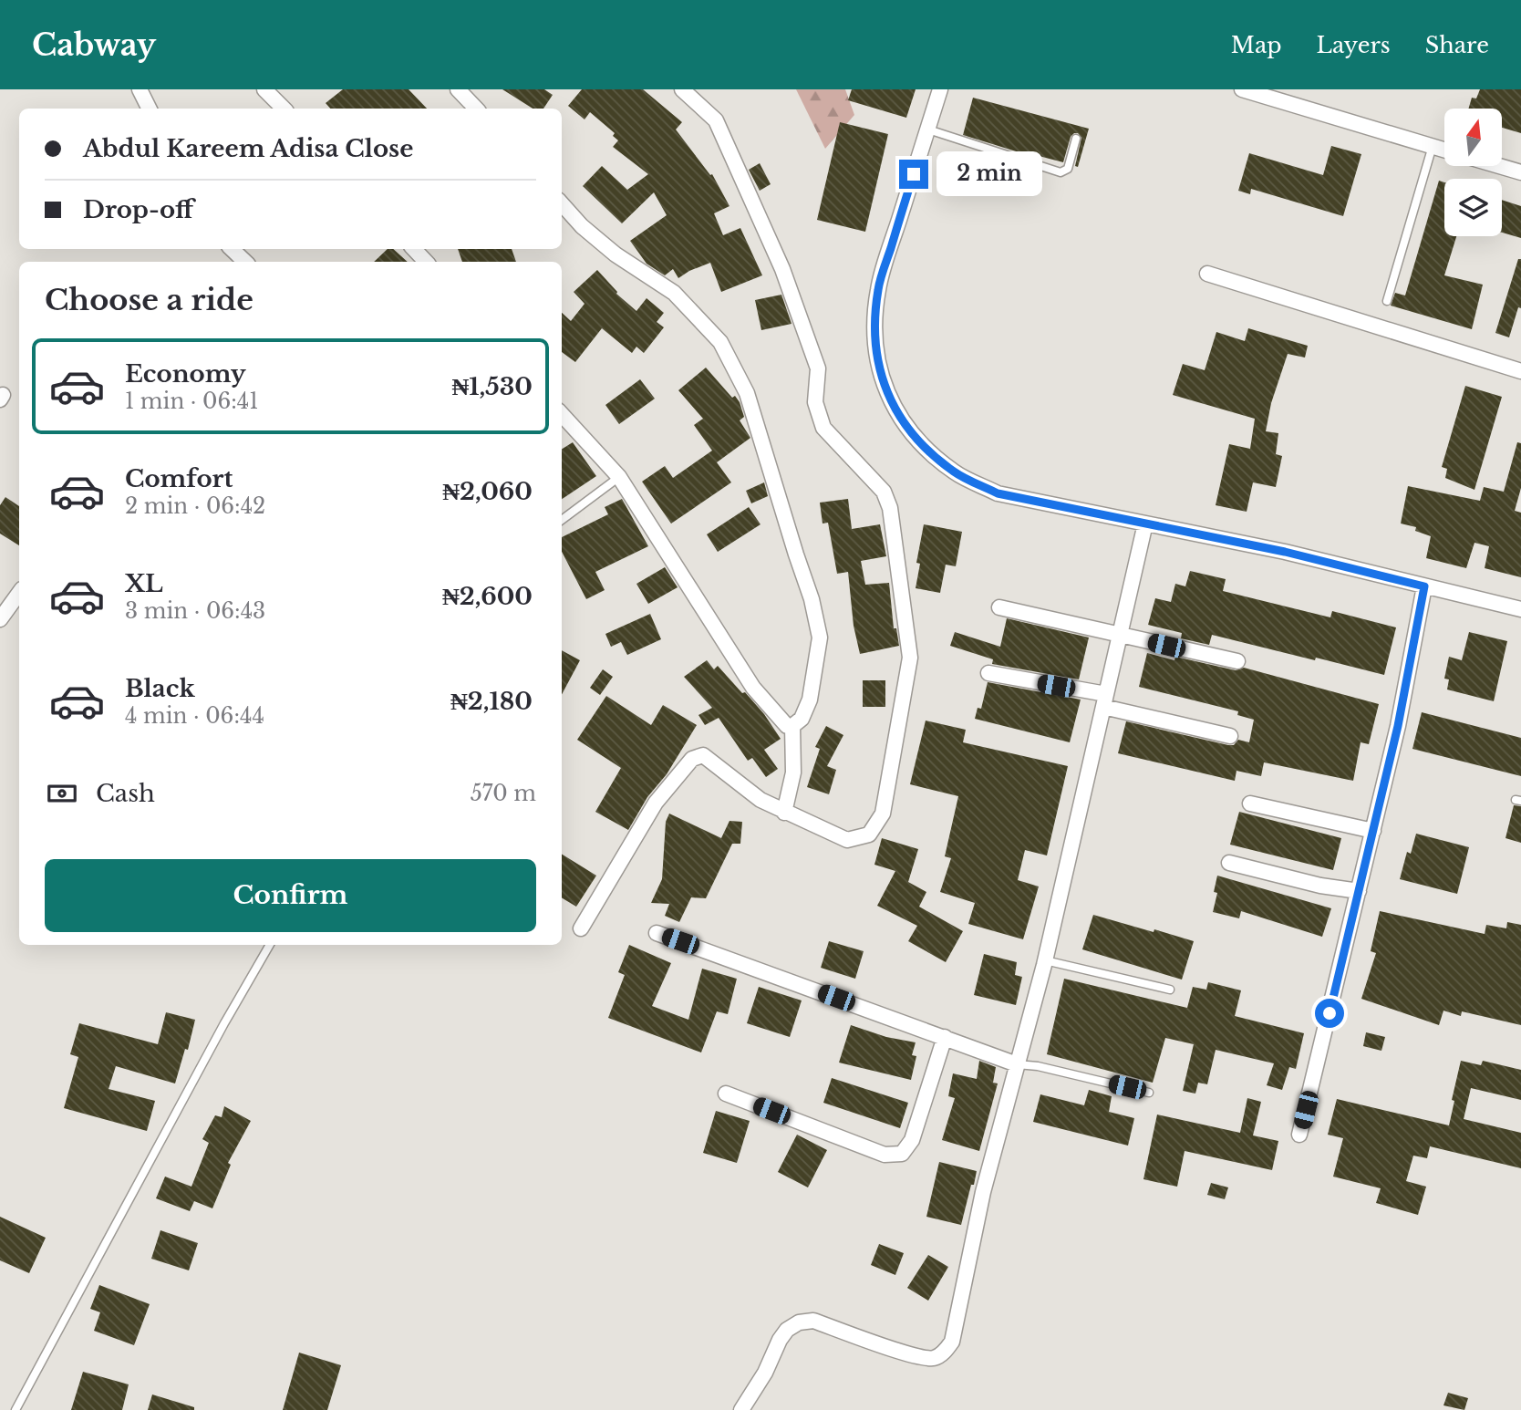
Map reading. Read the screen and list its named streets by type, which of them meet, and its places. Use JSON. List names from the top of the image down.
{
  "north": "top",
  "page": {
    "header": "Cabway",
    "nav": ["Map", "Layers", "Share"],
    "banner": ["Abdul Kareem Adisa Close", "Drop-off"],
    "bubble": "2 min",
    "heading": "Choose a ride",
    "list": [
      {
        "name": "Economy",
        "note": "1 min · 06:41",
        "value": "₦1,530"
      },
      {
        "name": "Comfort",
        "note": "2 min · 06:42",
        "value": "₦2,060"
      },
      {
        "name": "XL",
        "note": "3 min · 06:43",
        "value": "₦2,600"
      },
      {
        "name": "Black",
        "note": "4 min · 06:44",
        "value": "₦2,180"
      }
    ],
    "pay": ["Cash", "570 m"],
    "buttons": "Confirm"
  }
}
